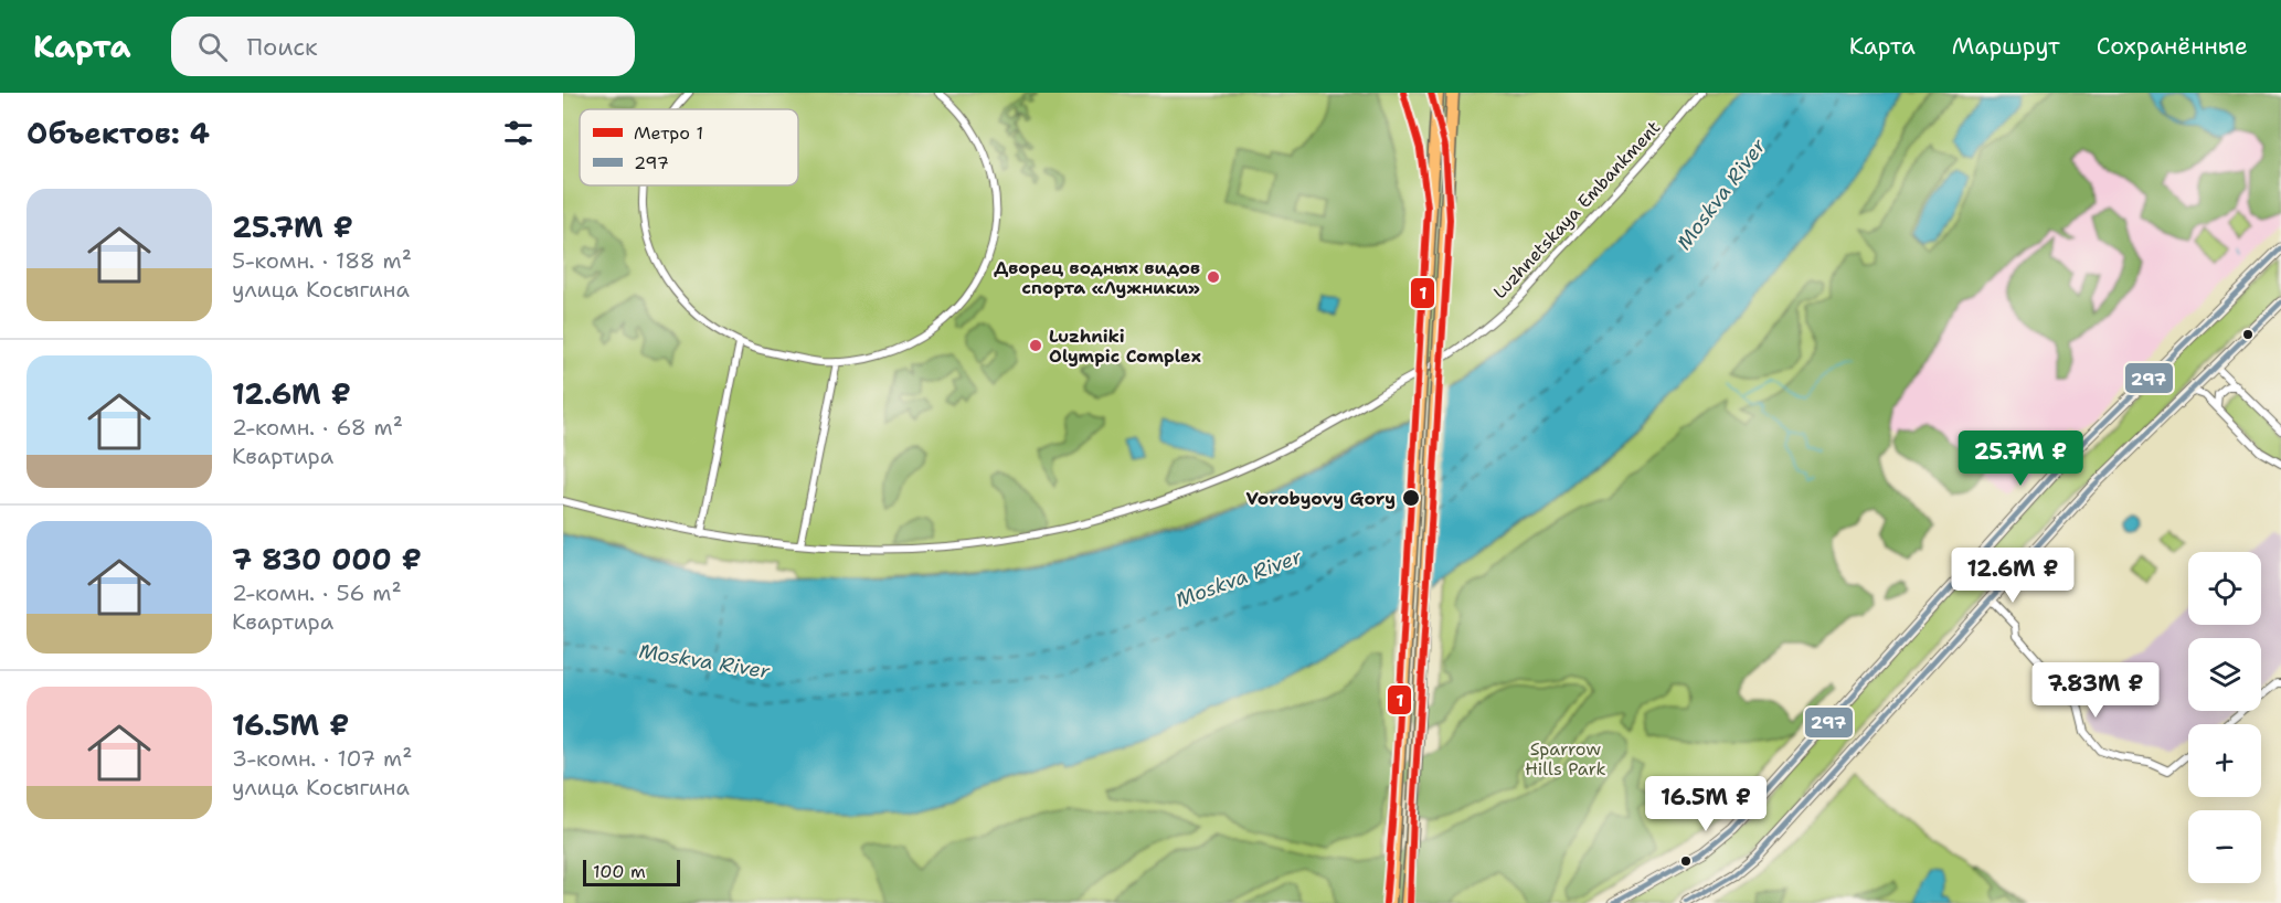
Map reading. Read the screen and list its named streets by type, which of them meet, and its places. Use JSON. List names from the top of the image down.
{
  "streets": {
    "street": ["Luzhnetskaya Embankment"]
  },
  "water": ["Moskva River"],
  "parks": ["Sparrow Hills Park"],
  "places": ["Дворец водных видов спорта «Лужники»", "Luzhniki Olympic Complex", "Vorobyovy Gory"],
  "lines": ["metro line 1", "transit line 297"],
  "legend": ["Метро 1", "297"],
  "scale_bar": "100 m",
  "page": {
    "header": "Карта",
    "search": "Поиск",
    "nav": ["Карта", "Маршрут", "Сохранённые"],
    "heading": "Объектов: 4",
    "list": [
      {
        "name": "25.7M ₽",
        "note": "5-комн. · 188 m² · улица Косыгина"
      },
      {
        "name": "12.6M ₽",
        "note": "2-комн. · 68 m² · Квартира"
      },
      {
        "name": "7 830 000 ₽",
        "note": "2-комн. · 56 m² · Квартира"
      },
      {
        "name": "16.5M ₽",
        "note": "3-комн. · 107 m² · улица Косыгина"
      }
    ],
    "price": [
      "25.7M ₽",
      "12.6M ₽",
      "7.83M ₽",
      "16.5M ₽"
    ],
    "map_buttons": ["+", "−"],
    "scale": "100 m"
  }
}
